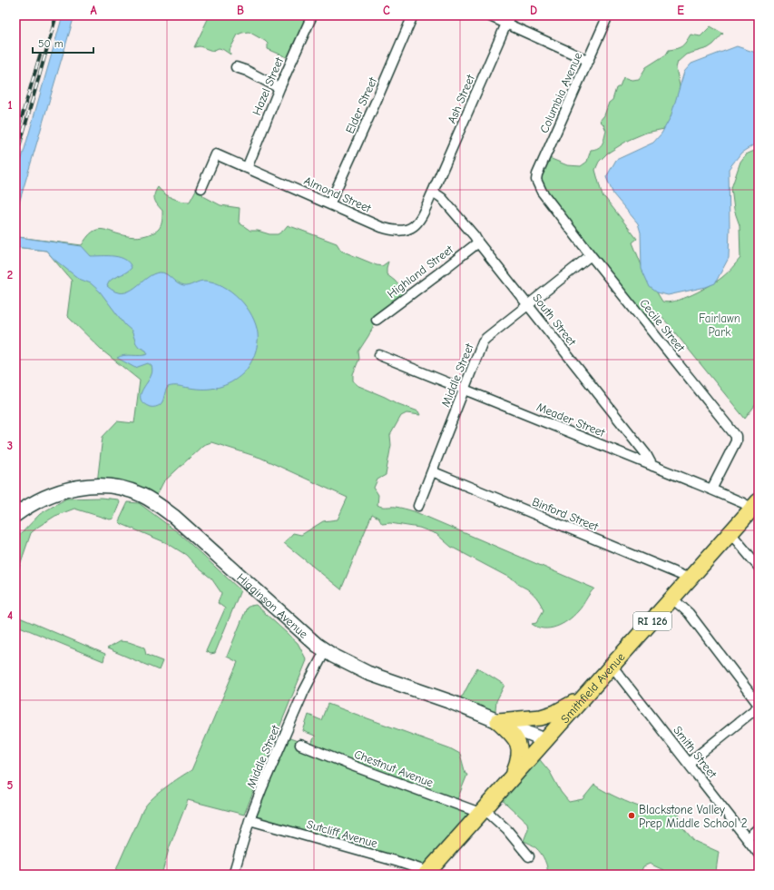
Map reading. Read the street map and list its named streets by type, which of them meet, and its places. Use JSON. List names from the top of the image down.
{
  "streets": {
    "main road": ["RI 126", "Smithfield Avenue"],
    "street": [
      "Hazel Street",
      "Columbia Avenue",
      "Ash Street",
      "Elder Street",
      "Almond Street",
      "Highland Street",
      "South Street",
      "Cecile Street",
      "Middle Street",
      "Meader Street",
      "Binford Street",
      "Higginson Avenue",
      "Smith Street",
      "Chestnut Avenue",
      "Sutcliff Avenue"
    ]
  },
  "crossings": [
    ["Hazel Street", "Almond Street"],
    ["Columbia Avenue", "Cecile Street"],
    ["Ash Street", "Almond Street"],
    ["Ash Street", "South Street"],
    ["Elder Street", "Almond Street"],
    ["Almond Street", "South Street"],
    ["Highland Street", "South Street"],
    ["South Street", "Middle Street"],
    ["South Street", "Meader Street"],
    ["Cecile Street", "Middle Street"],
    ["Cecile Street", "Meader Street"],
    ["Middle Street", "Meader Street"],
    ["Middle Street", "Binford Street"],
    ["Middle Street", "Higginson Avenue"],
    ["Middle Street", "Sutcliff Avenue"],
    ["Meader Street", "Smithfield Avenue"],
    ["Binford Street", "Smithfield Avenue"],
    ["Higginson Avenue", "Smithfield Avenue"],
    ["Smithfield Avenue", "Smith Street"],
    ["Smithfield Avenue", "Chestnut Avenue"],
    ["Smithfield Avenue", "Sutcliff Avenue"]
  ],
  "parks": ["Fairlawn Park"],
  "places": ["Blackstone Valley Prep Middle School 2"],
  "scale_bar": "50 m",
  "grid": {
    "columns": [
      "A",
      "B",
      "C",
      "D",
      "E"
    ],
    "rows": [
      "1",
      "2",
      "3",
      "4",
      "5"
    ]
  }
}
